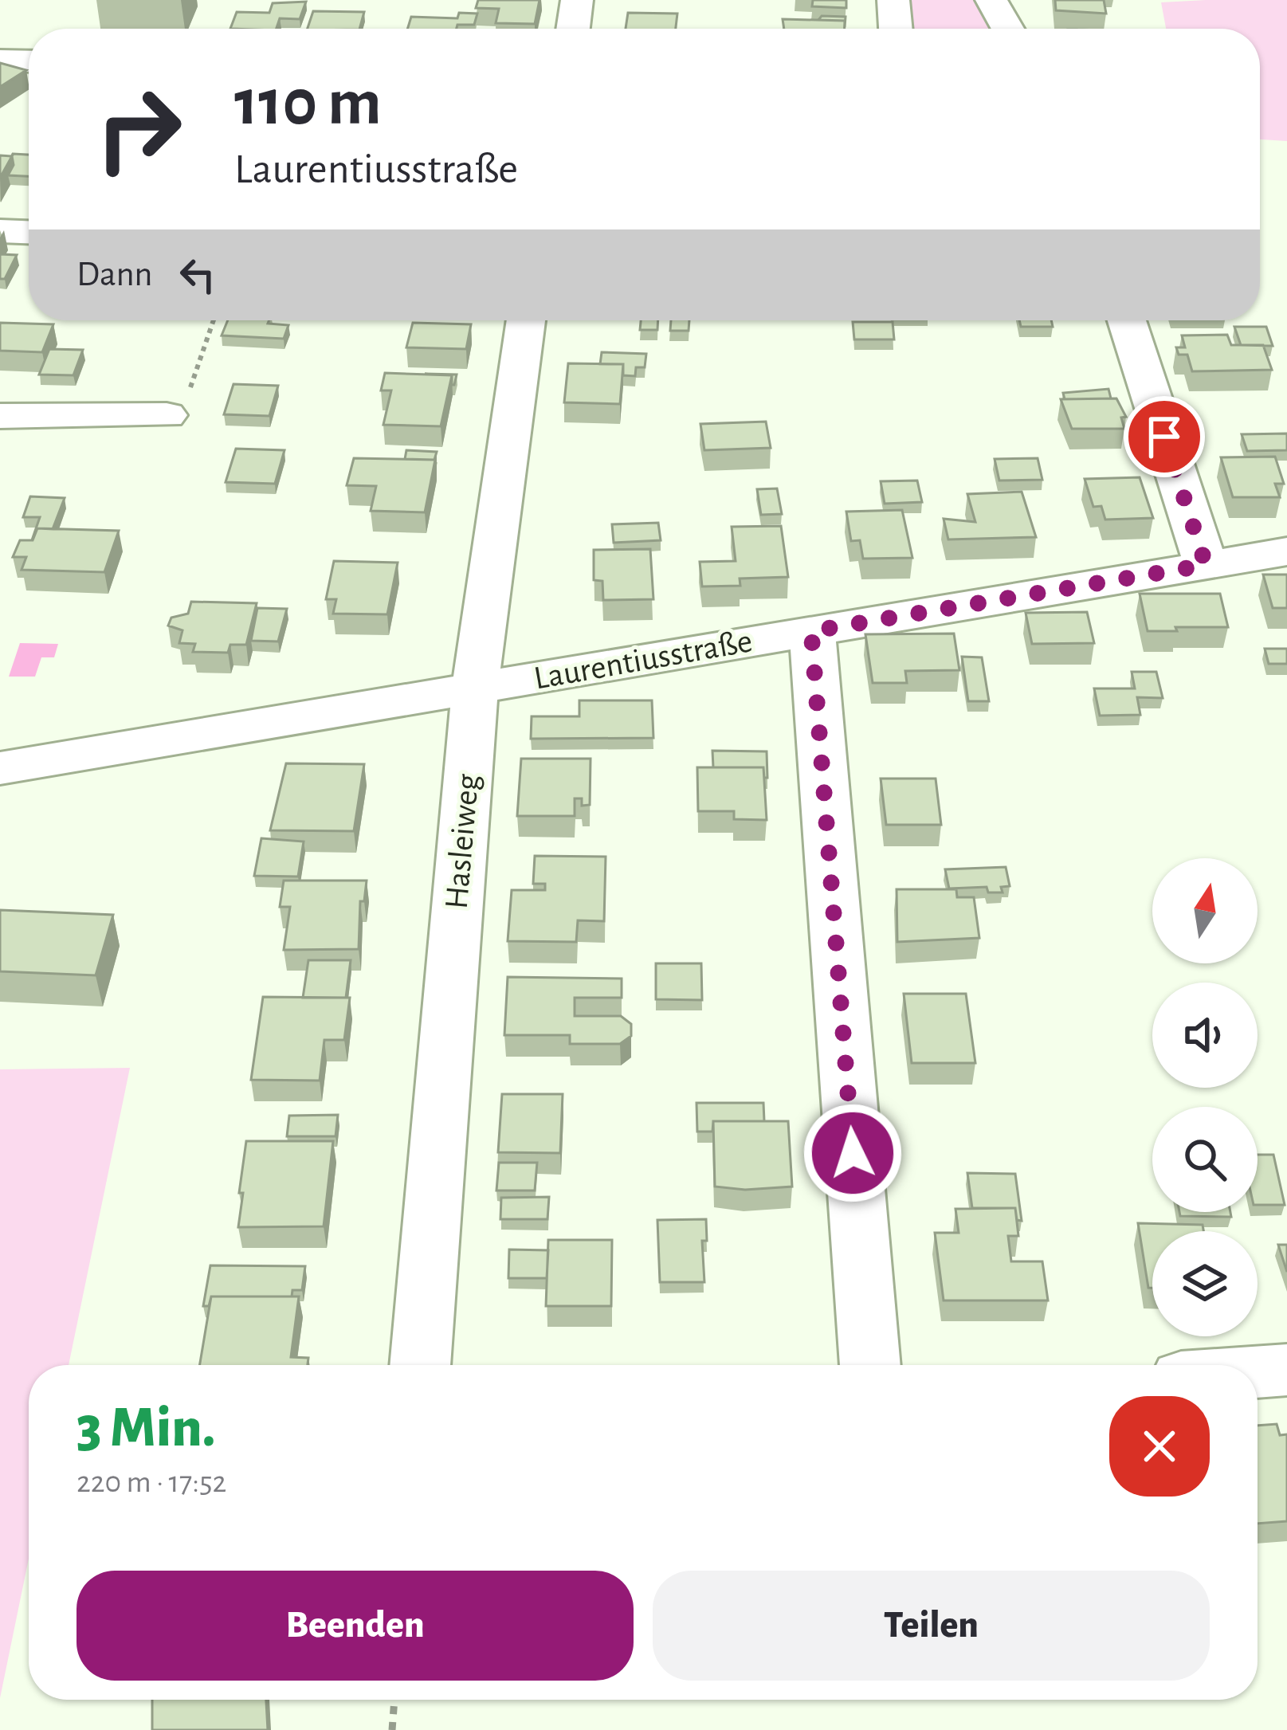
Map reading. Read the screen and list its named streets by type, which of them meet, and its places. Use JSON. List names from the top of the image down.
{
  "streets": {
    "street": ["Laurentiusstraße", "Hasleiweg"]
  },
  "crossings": [
    ["Laurentiusstraße", "Hasleiweg"]
  ],
  "north": "top",
  "page": {
    "turn": ["110 m", "Laurentiusstraße"],
    "then": "Dann",
    "heading": ["3 Min.", "220 m · 17:52"],
    "buttons": ["Beenden", "Teilen"]
  }
}
